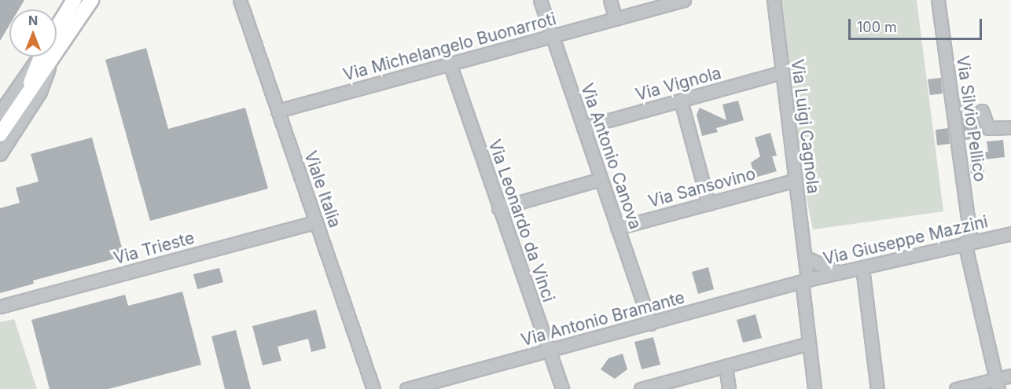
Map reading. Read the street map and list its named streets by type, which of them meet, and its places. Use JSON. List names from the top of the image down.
{
  "streets": {
    "street": [
      "Via Michelangelo Buonarroti",
      "Via Vignola",
      "Via Silvio Pellico",
      "Via Luigi Cagnola",
      "Via Antonio Canova",
      "Via Sansovino",
      "Viale Italia",
      "Via Leonardo da Vinci",
      "Via Giuseppe Mazzini",
      "Via Trieste",
      "Via Antonio Bramante"
    ]
  },
  "crossings": [
    ["Via Michelangelo Buonarroti", "Via Antonio Canova"],
    ["Via Michelangelo Buonarroti", "Viale Italia"],
    ["Via Michelangelo Buonarroti", "Via Leonardo da Vinci"],
    ["Via Vignola", "Via Luigi Cagnola"],
    ["Via Vignola", "Via Antonio Canova"],
    ["Via Silvio Pellico", "Via Giuseppe Mazzini"],
    ["Via Luigi Cagnola", "Via Sansovino"],
    ["Via Luigi Cagnola", "Via Giuseppe Mazzini"],
    ["Via Luigi Cagnola", "Via Antonio Bramante"],
    ["Via Antonio Canova", "Via Sansovino"],
    ["Via Antonio Canova", "Via Antonio Bramante"],
    ["Viale Italia", "Via Trieste"],
    ["Via Leonardo da Vinci", "Via Antonio Bramante"],
    ["Via Giuseppe Mazzini", "Via Antonio Bramante"]
  ],
  "scale_bar": "100 m",
  "north": "top"
}
